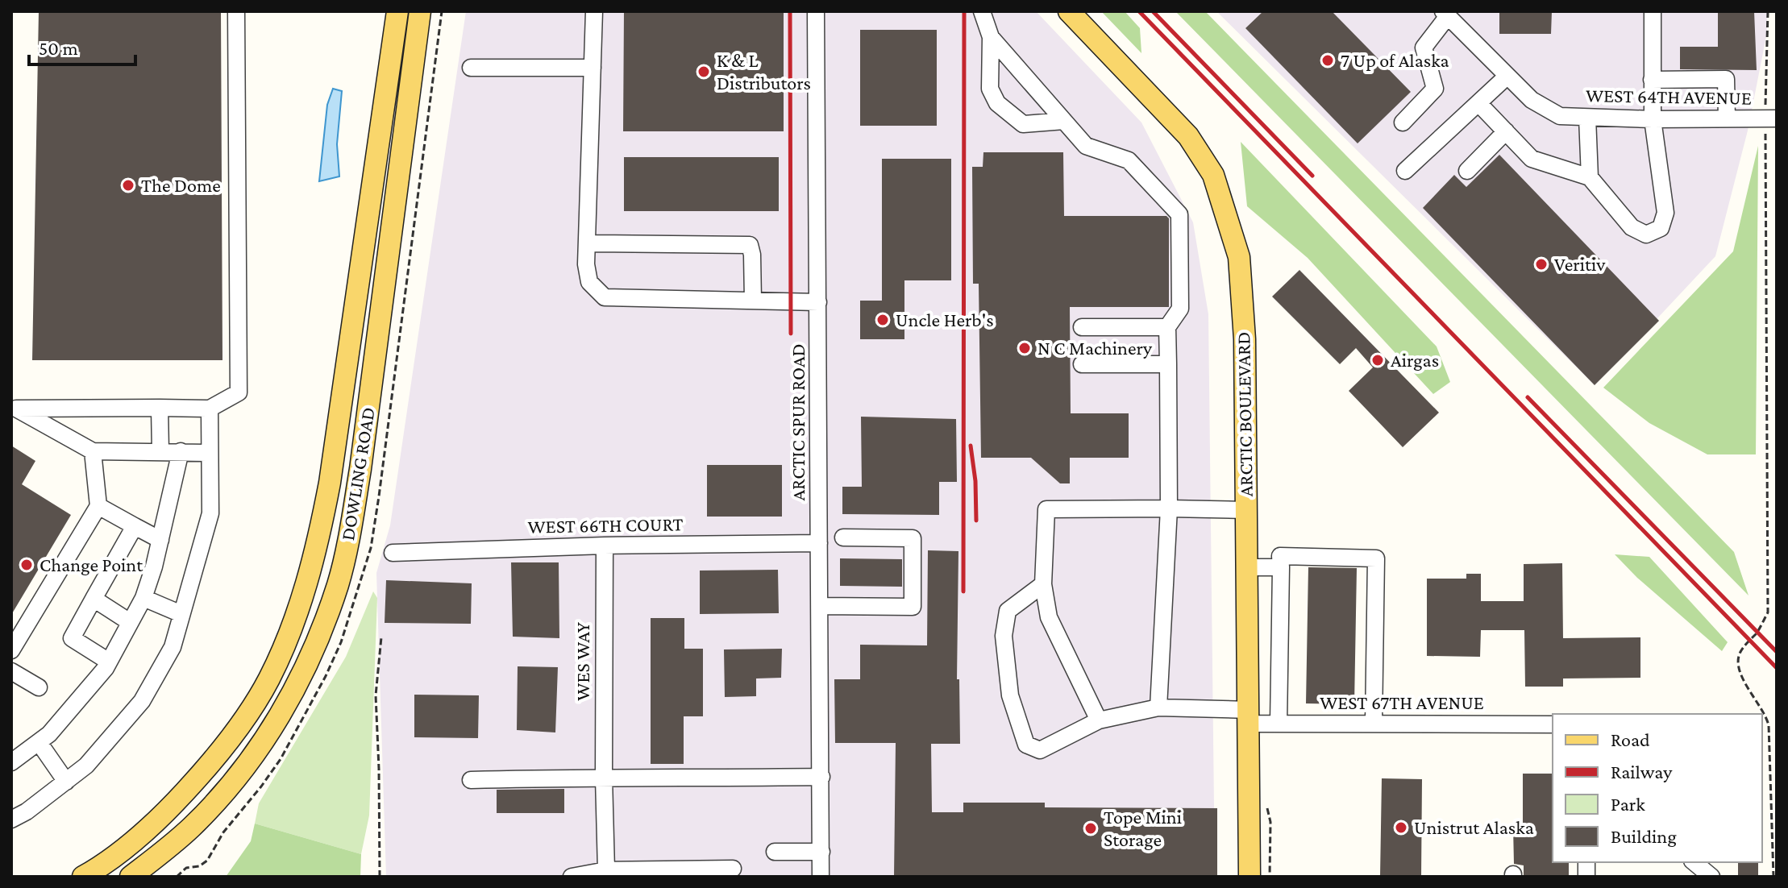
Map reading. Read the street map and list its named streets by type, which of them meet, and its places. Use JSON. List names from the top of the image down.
{
  "streets": {
    "main road": ["ARCTIC BOULEVARD", "DOWLING ROAD"],
    "street": [
      "WEST 64TH AVENUE",
      "ARCTIC SPUR ROAD",
      "WEST 66TH COURT",
      "WES WAY",
      "WEST 67TH AVENUE"
    ]
  },
  "crossings": [
    ["ARCTIC BOULEVARD", "WEST 67TH AVENUE"],
    ["ARCTIC SPUR ROAD", "WEST 66TH COURT"],
    ["WEST 66TH COURT", "WES WAY"]
  ],
  "places": [
    "7 Up of Alaska",
    "K & L Distributors",
    "The Dome",
    "Veritiv",
    "Uncle Herb's",
    "N C Machinery",
    "Airgas",
    "Change Point",
    "Unistrut Alaska",
    "Tope Mini Storage"
  ],
  "legend": [
    "Road",
    "Railway",
    "Park",
    "Building"
  ],
  "scale_bar": "50 m"
}
